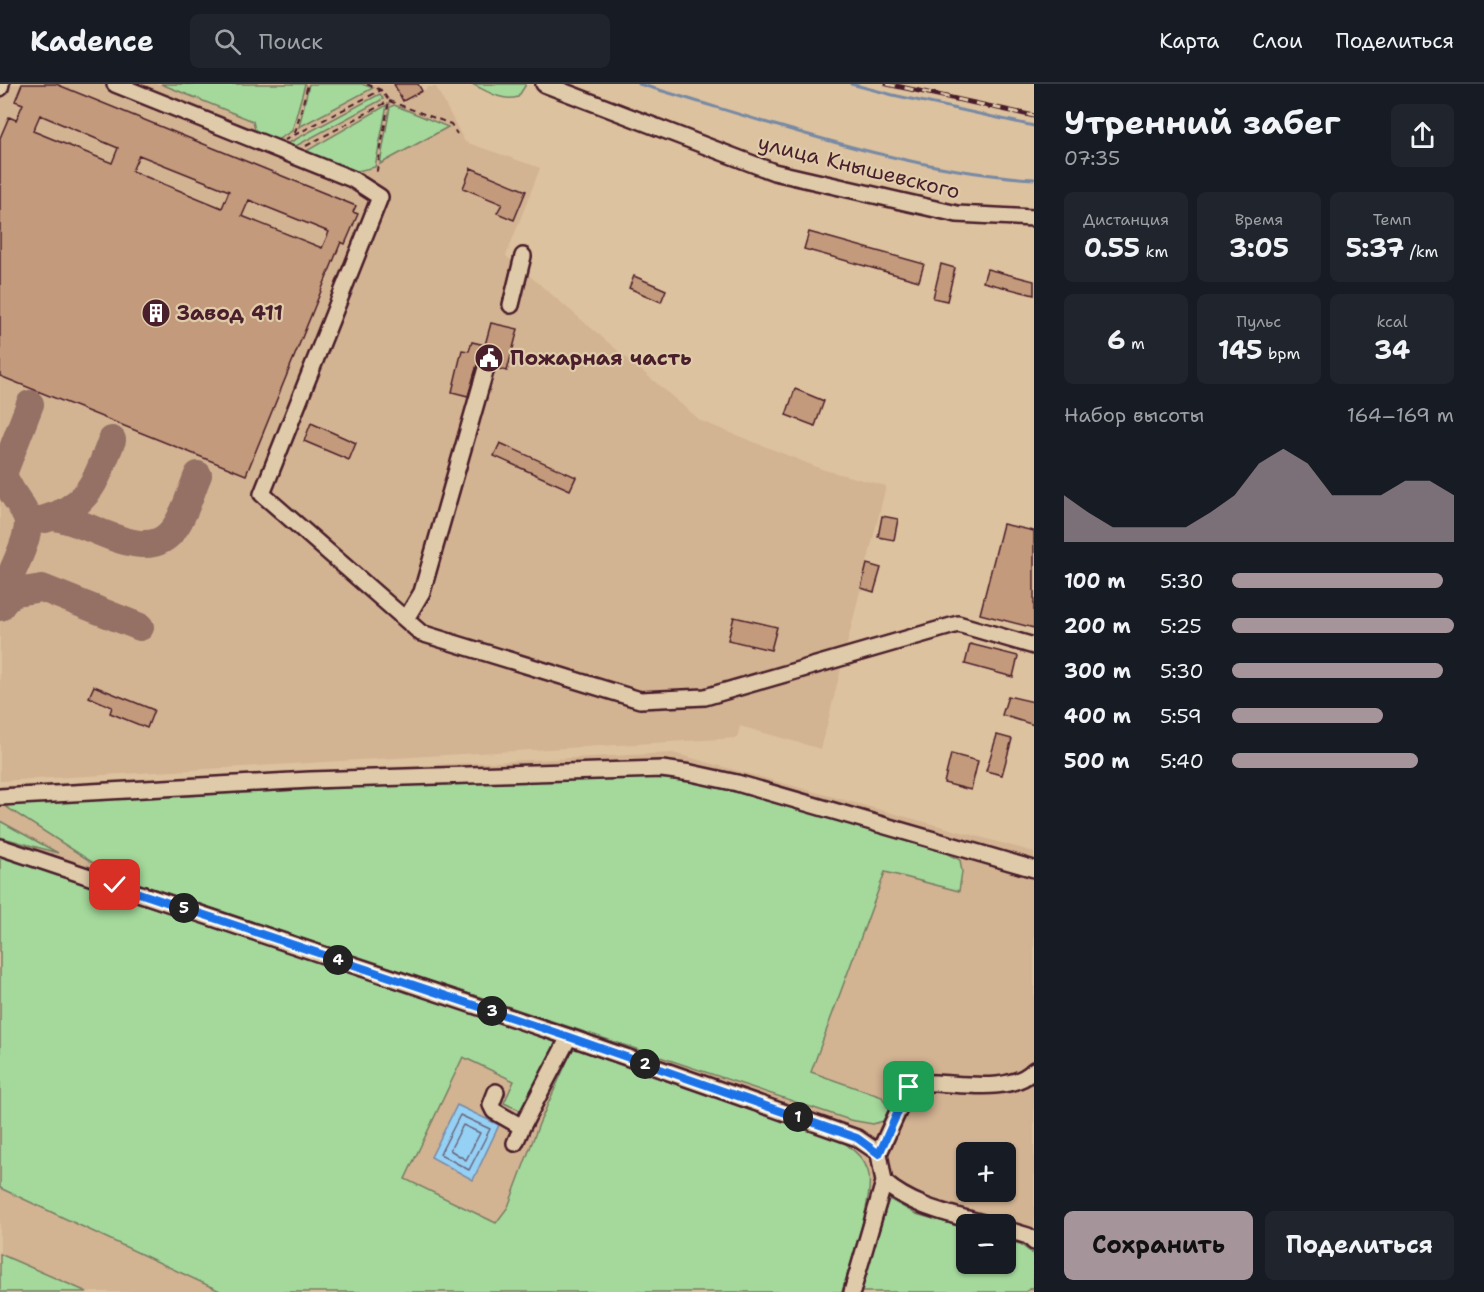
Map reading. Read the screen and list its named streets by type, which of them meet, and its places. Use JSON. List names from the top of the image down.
{
  "streets": {
    "street": ["улица Кнышевского"]
  },
  "places": {
    "building": ["Завод 411"],
    "public building": ["Пожарная часть"]
  },
  "page": {
    "header": "Kadence",
    "search": "Поиск",
    "nav": ["Карта", "Слои", "Поделиться"],
    "heading": ["Утренний забег", "07:35"],
    "stats": [
      ["Дистанция", "0.55 km"],
      ["Время", "3:05"],
      ["Темп", "5:37 /km"],
      ["6 m"],
      ["Пульс", "145 bpm"],
      ["kcal", "34"]
    ],
    "chart": ["Набор высоты", "164–169 m"],
    "list": [
      {
        "name": "100 m",
        "note": "5:30"
      },
      {
        "name": "200 m",
        "note": "5:25"
      },
      {
        "name": "300 m",
        "note": "5:30"
      },
      {
        "name": "400 m",
        "note": "5:59"
      },
      {
        "name": "500 m",
        "note": "5:40"
      }
    ],
    "pins": [
      "5",
      "4",
      "3",
      "2",
      "1"
    ],
    "map_buttons": ["+", "−"],
    "buttons": ["Сохранить", "Поделиться"]
  }
}
